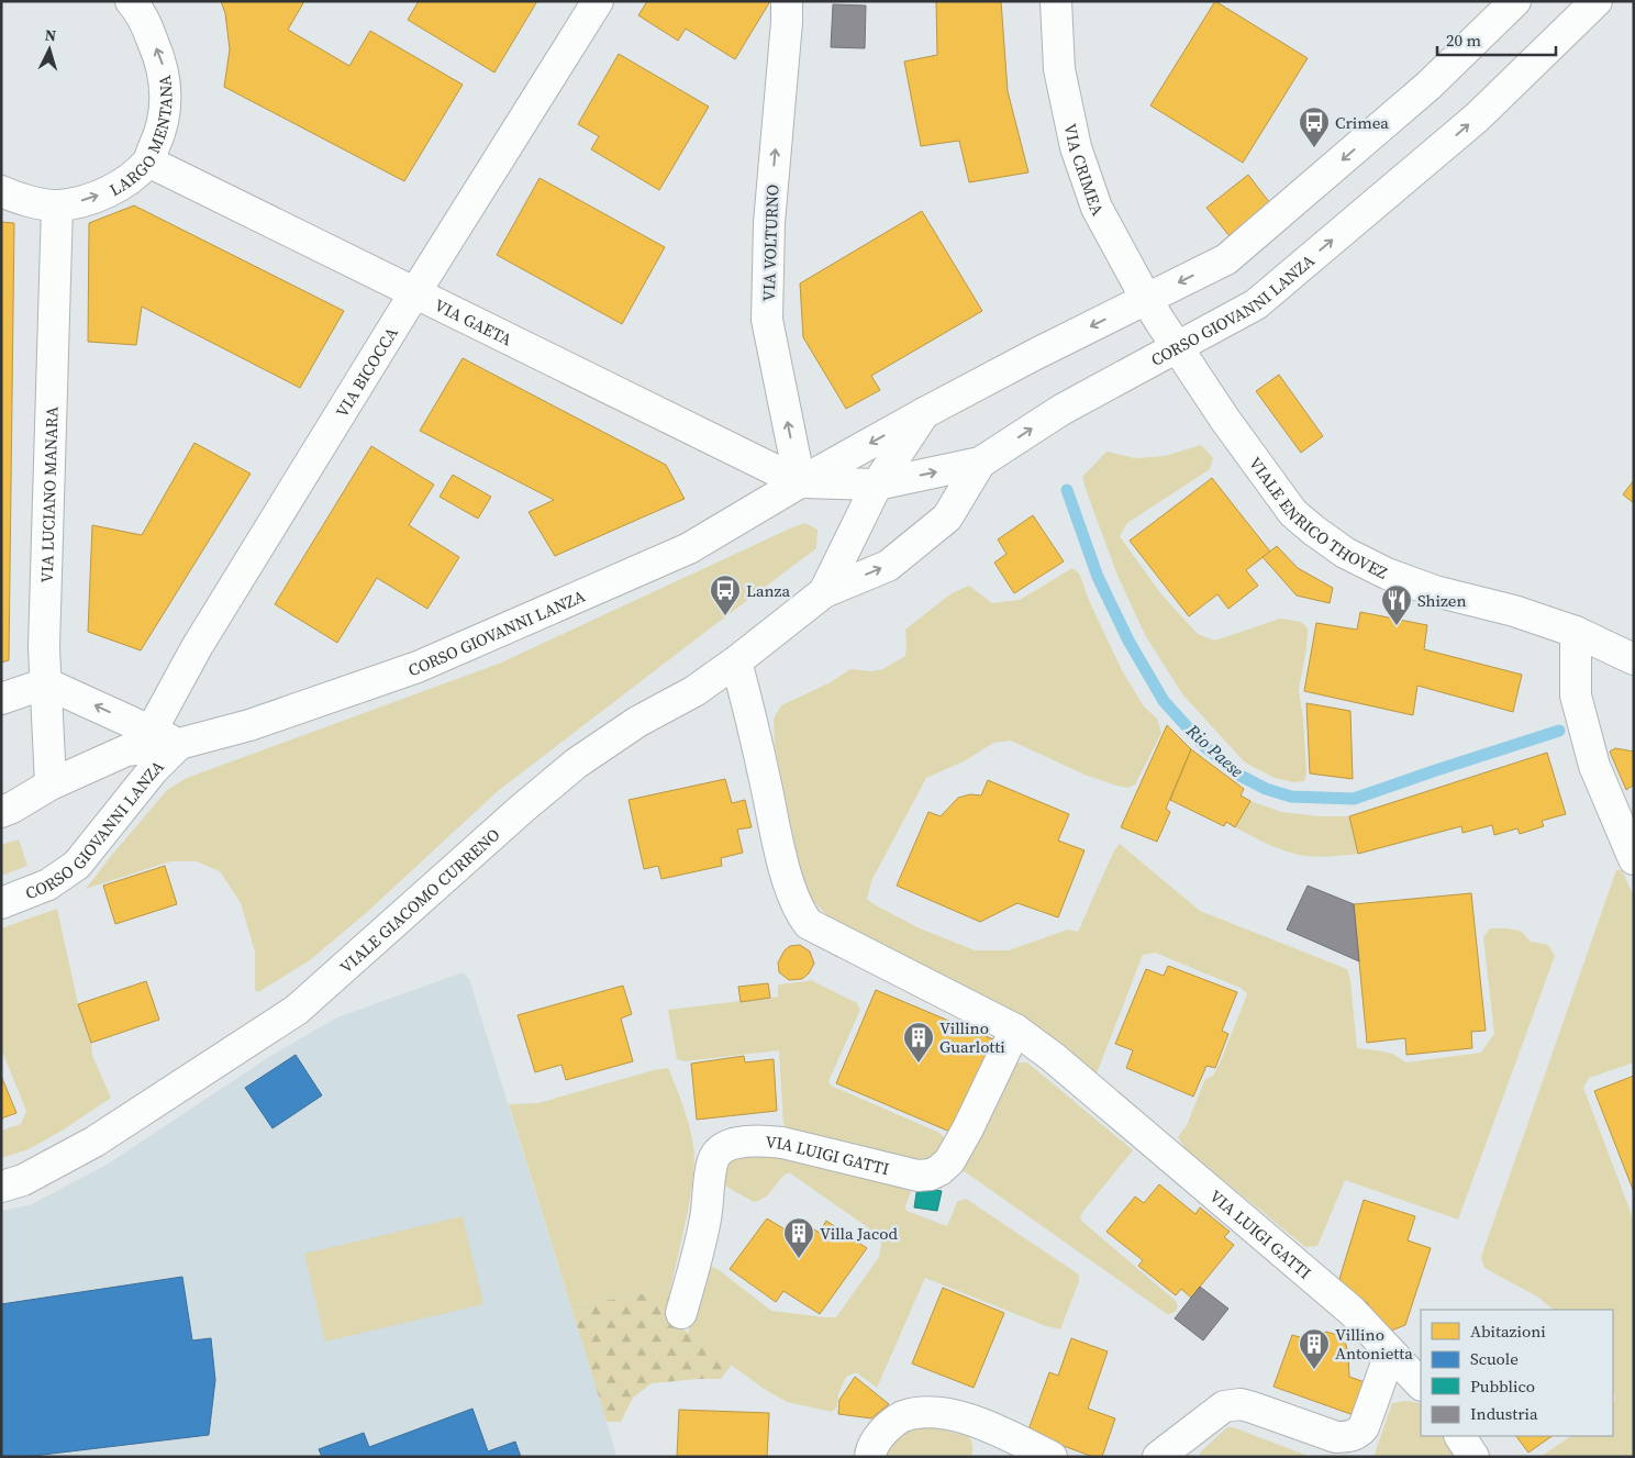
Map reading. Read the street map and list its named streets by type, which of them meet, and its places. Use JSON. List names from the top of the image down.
{
  "streets": {
    "street": [
      "LARGO MENTANA",
      "VIA CRIMEA",
      "VIA VOLTURNO",
      "CORSO GIOVANNI LANZA",
      "VIA GAETA",
      "VIA BICOCCA",
      "VIA LUCIANO MANARA",
      "VIALE ENRICO THOVEZ",
      "VIALE GIACOMO CURRENO",
      "VIA LUIGI GATTI"
    ]
  },
  "crossings": [
    ["LARGO MENTANA", "VIA GAETA"],
    ["LARGO MENTANA", "VIA LUCIANO MANARA"],
    ["VIA CRIMEA", "CORSO GIOVANNI LANZA"],
    ["VIA CRIMEA", "VIALE ENRICO THOVEZ"],
    ["VIA VOLTURNO", "CORSO GIOVANNI LANZA"],
    ["VIA VOLTURNO", "VIA GAETA"],
    ["CORSO GIOVANNI LANZA", "VIA GAETA"],
    ["CORSO GIOVANNI LANZA", "VIA BICOCCA"],
    ["CORSO GIOVANNI LANZA", "VIA LUCIANO MANARA"],
    ["CORSO GIOVANNI LANZA", "VIALE ENRICO THOVEZ"],
    ["CORSO GIOVANNI LANZA", "VIALE GIACOMO CURRENO"],
    ["VIA GAETA", "VIA BICOCCA"],
    ["VIALE GIACOMO CURRENO", "VIA LUIGI GATTI"]
  ],
  "one_way": ["VIA VOLTURNO"],
  "water": ["Rio Paese"],
  "places": {
    "bus stop": ["Crimea", "Lanza"],
    "restaurant": ["Shizen"],
    "building": ["Villino Guarlotti", "Villa Jacod", "Villino Antonietta"]
  },
  "legend": [
    "Abitazioni",
    "Scuole",
    "Pubblico",
    "Industria"
  ],
  "scale_bar": "20 m",
  "north": "top"
}
